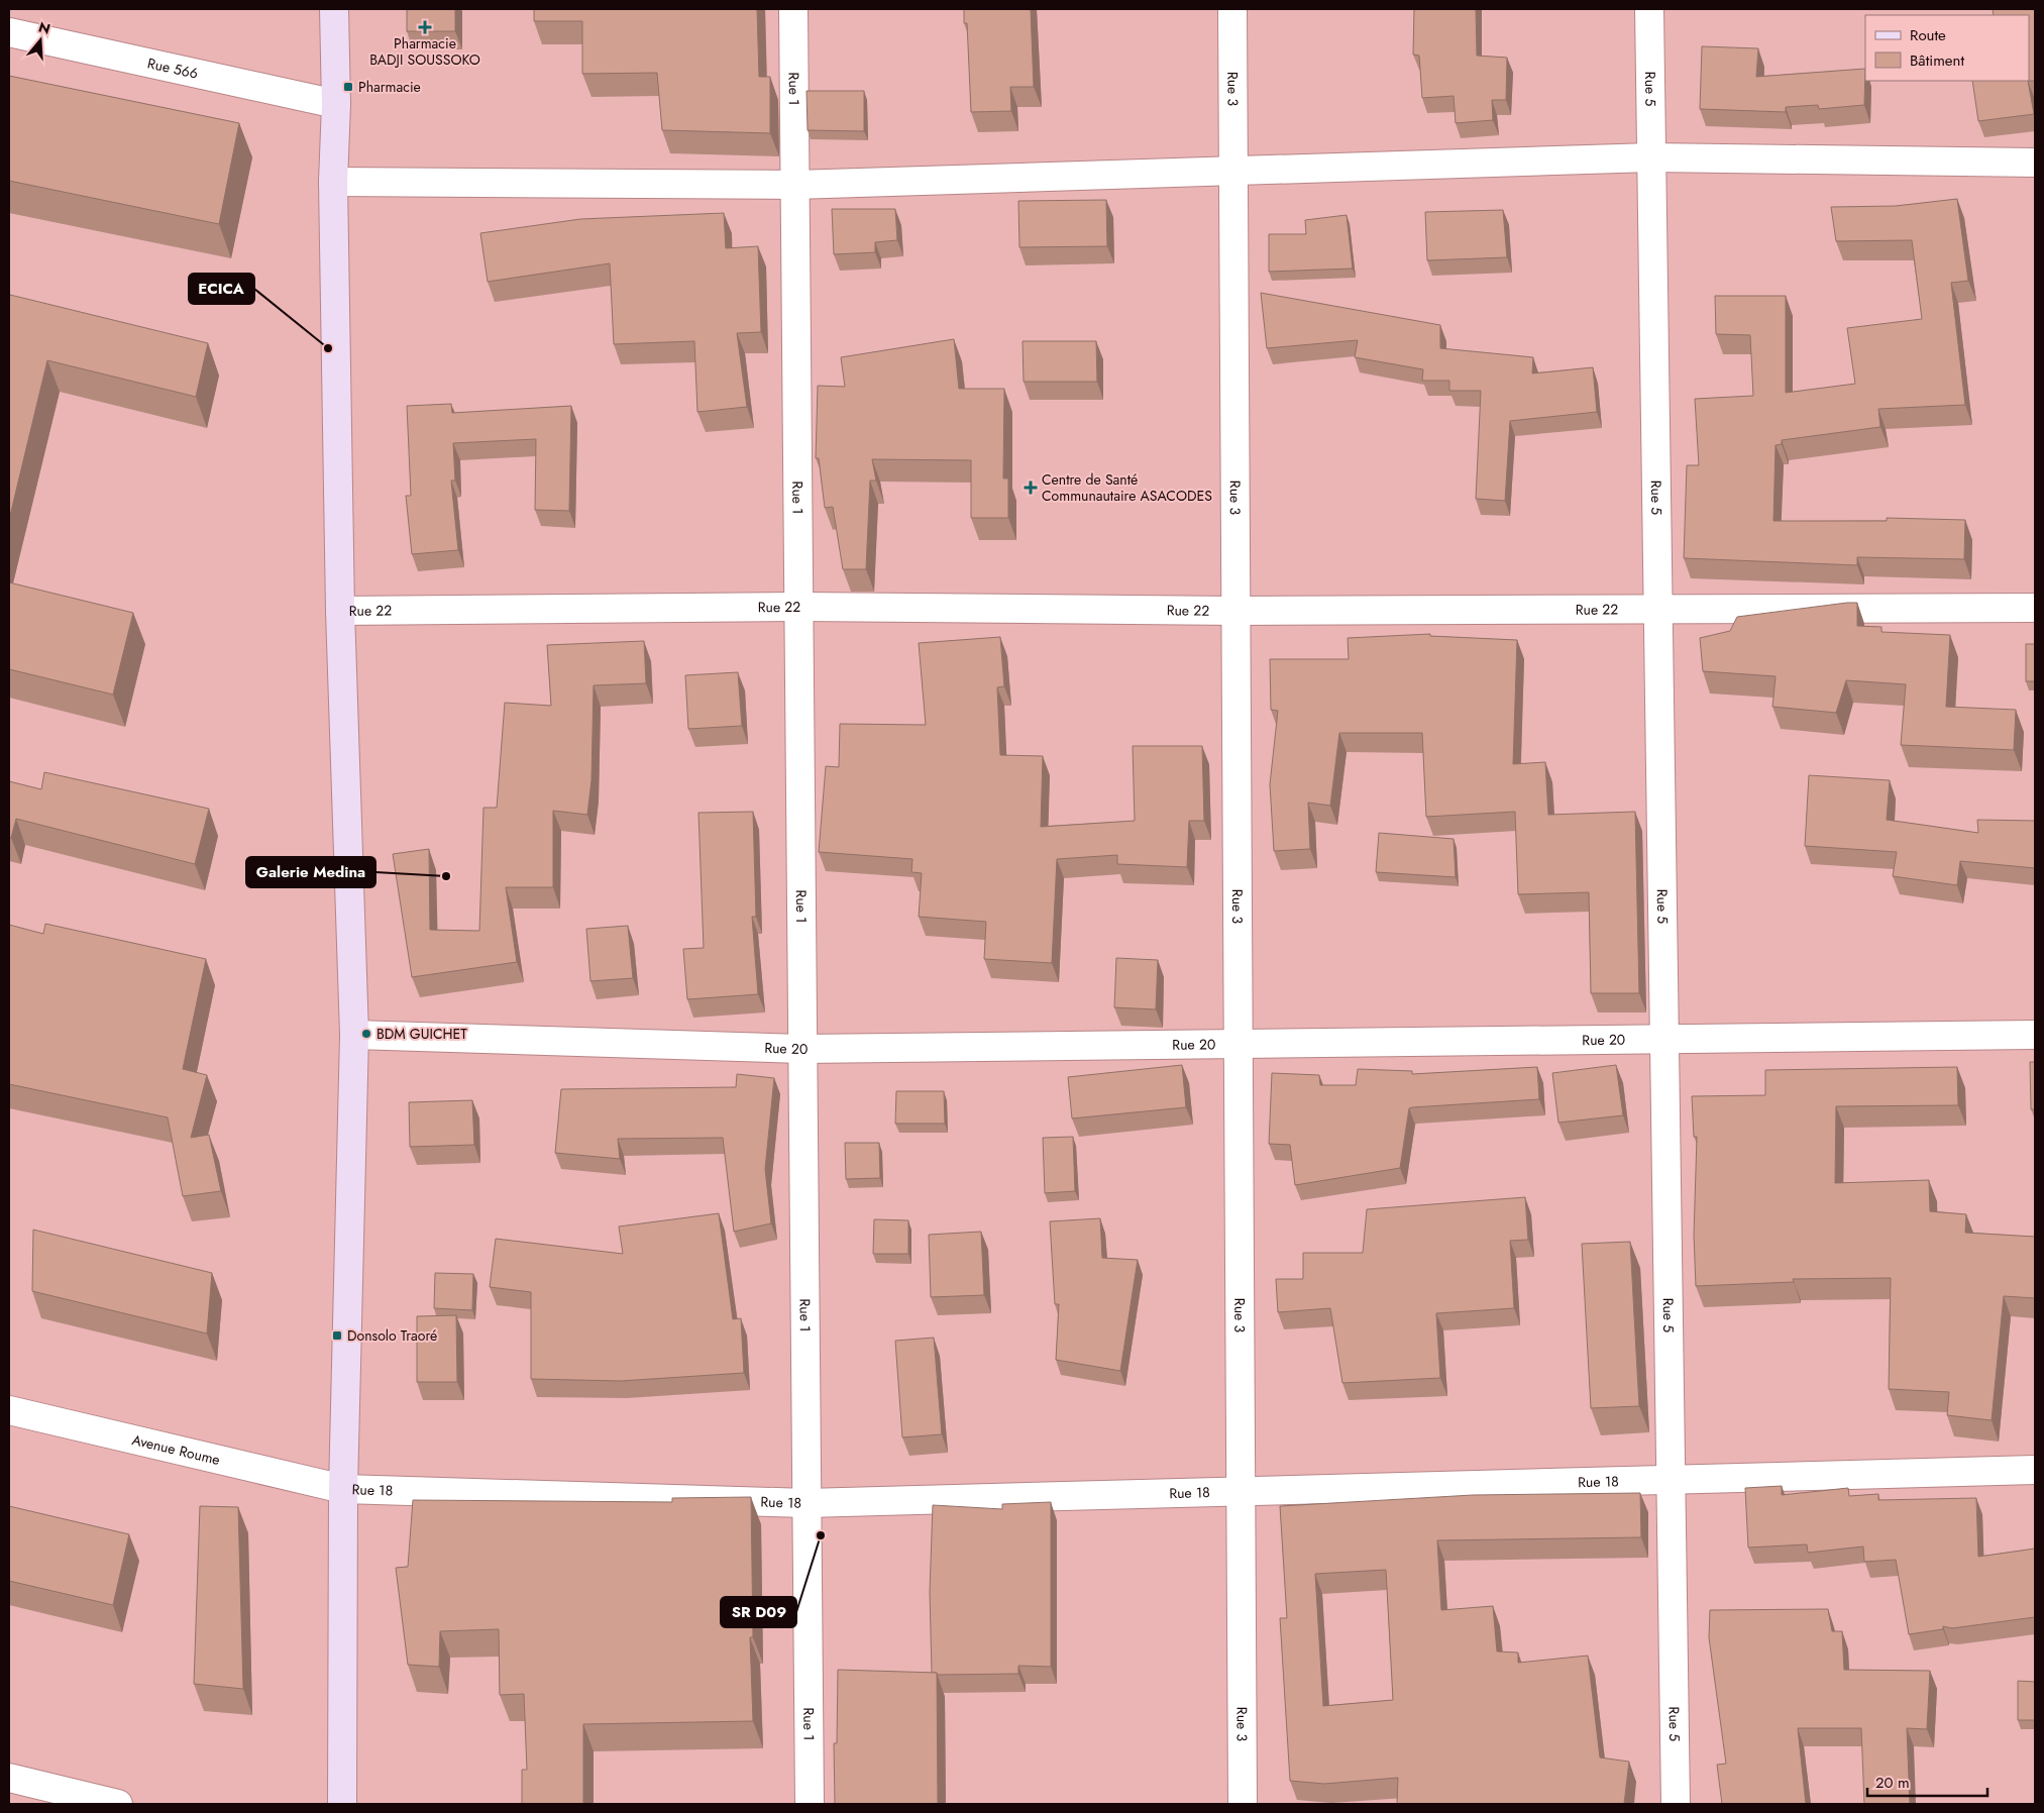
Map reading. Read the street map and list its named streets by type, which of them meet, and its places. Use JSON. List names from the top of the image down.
{
  "streets": {
    "street": [
      "Rue 566",
      "Rue 1",
      "Rue 3",
      "Rue 5",
      "Rue 22",
      "Rue 20",
      "Avenue Roume",
      "Rue 18"
    ]
  },
  "crossings": [
    ["Rue 1", "Rue 22"],
    ["Rue 1", "Rue 20"],
    ["Rue 1", "Rue 18"],
    ["Rue 3", "Rue 22"],
    ["Rue 3", "Rue 20"],
    ["Rue 3", "Rue 18"],
    ["Rue 5", "Rue 22"],
    ["Rue 5", "Rue 20"],
    ["Rue 5", "Rue 18"],
    ["Avenue Roume", "Rue 18"]
  ],
  "places": {
    "health": ["Pharmacie BADJI SOUSSOKO", "Centre de Santé Communautaire ASACODES"],
    "transit": ["Pharmacie", "Donsolo Traoré"],
    "other": [
      "ECICA",
      "Galerie Medina",
      "BDM GUICHET",
      "SR D09"
    ]
  },
  "legend": ["Route", "Bâtiment"],
  "scale_bar": "20 m",
  "north": "top"
}
